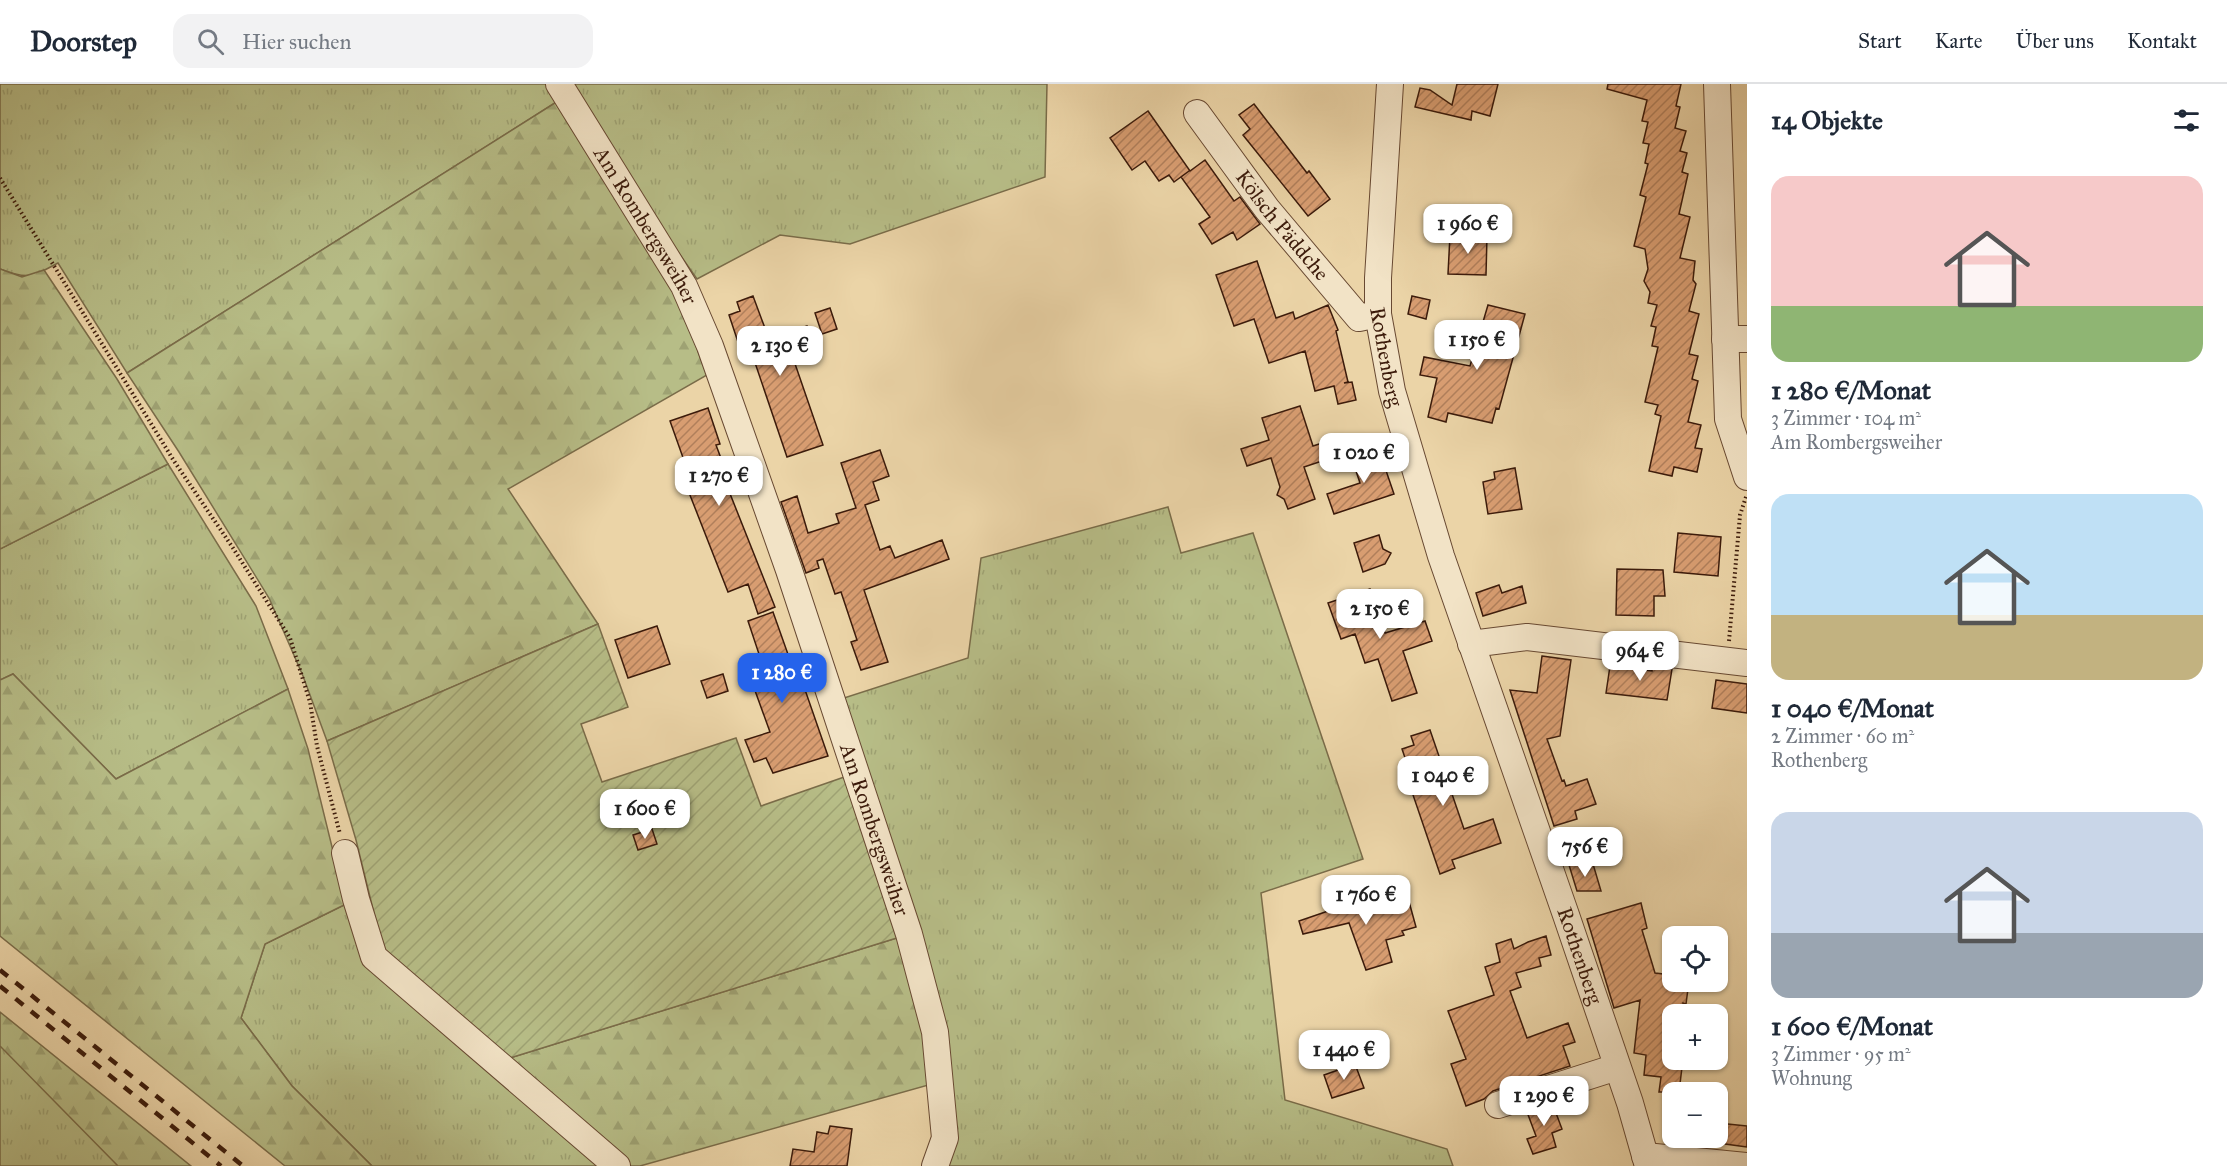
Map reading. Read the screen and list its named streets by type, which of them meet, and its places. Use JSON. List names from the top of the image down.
{
  "streets": {
    "street": ["Kölsch Päddche", "Am Rombergsweiher", "Rothenberg"]
  },
  "crossings": [
    ["Kölsch Päddche", "Rothenberg"]
  ],
  "page": {
    "header": "Doorstep",
    "search": "Hier suchen",
    "nav": [
      "Start",
      "Karte",
      "Über uns",
      "Kontakt"
    ],
    "heading": "14 Objekte",
    "list": [
      {
        "name": "1 280 €/Monat",
        "note": "3 Zimmer · 104 m² · Am Rombergsweiher"
      },
      {
        "name": "1 040 €/Monat",
        "note": "2 Zimmer · 60 m² · Rothenberg"
      },
      {
        "name": "1 600 €/Monat",
        "note": "3 Zimmer · 95 m² · Wohnung"
      }
    ],
    "price": [
      "1 960 €",
      "1 150 €",
      "2 130 €",
      "1 020 €",
      "1 270 €",
      "2 150 €",
      "964 €",
      "1 280 €",
      "1 040 €",
      "1 600 €",
      "756 €",
      "1 760 €",
      "1 440 €",
      "1 290 €"
    ],
    "map_buttons": ["+", "−"]
  }
}
